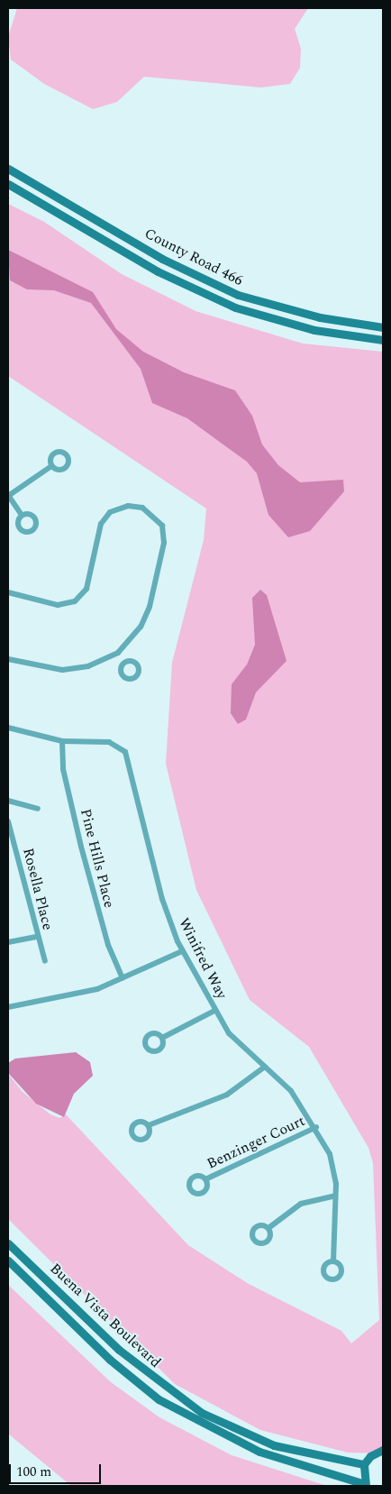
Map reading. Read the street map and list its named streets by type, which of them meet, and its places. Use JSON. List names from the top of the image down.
{
  "streets": {
    "main road": ["County Road 466", "Buena Vista Boulevard"],
    "street": [
      "Pine Hills Place",
      "Rosella Place",
      "Winifred Way",
      "Benzinger Court"
    ]
  },
  "crossings": [
    ["Pine Hills Place", "Winifred Way"],
    ["Winifred Way", "Benzinger Court"]
  ],
  "scale_bar": "100 m"
}
